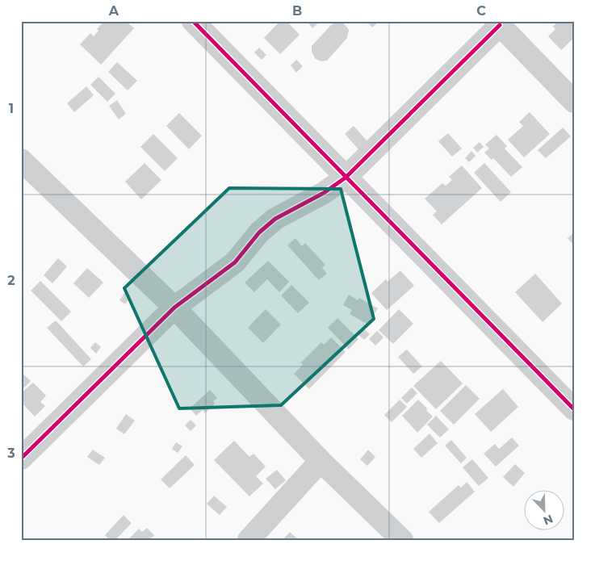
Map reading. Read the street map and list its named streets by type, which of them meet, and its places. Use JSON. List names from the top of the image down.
{
  "north": "bottom right",
  "grid": {
    "columns": ["A", "B", "C"],
    "rows": ["1", "2", "3"]
  }
}
